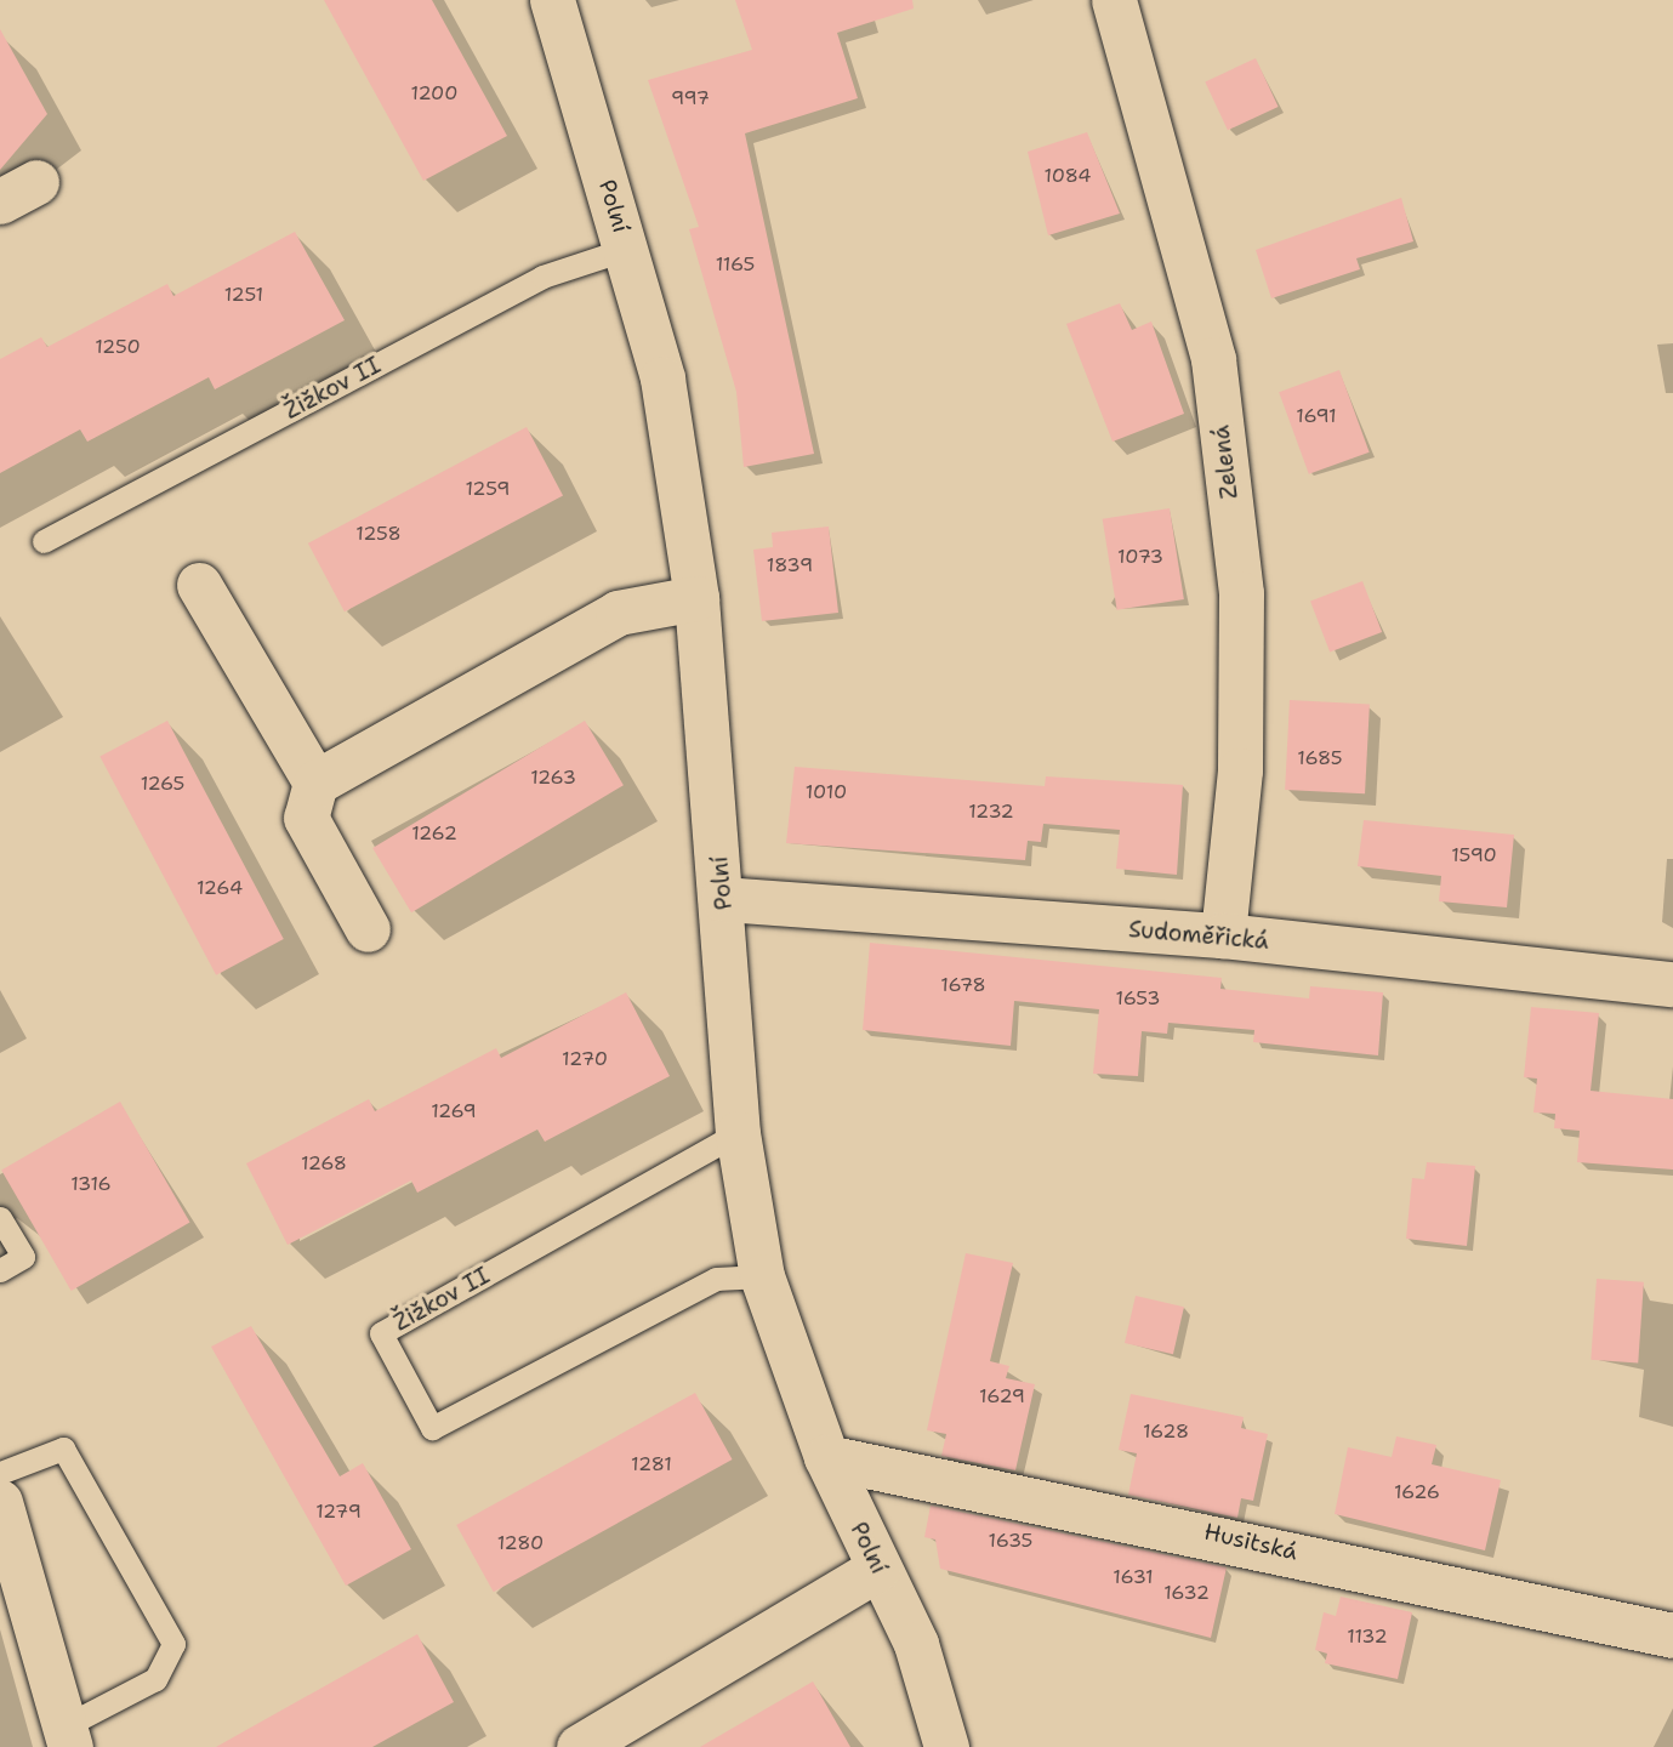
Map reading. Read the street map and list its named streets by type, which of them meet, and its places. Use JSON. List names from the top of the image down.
{
  "streets": {
    "street": [
      "Polní",
      "Zelená",
      "Sudoměřická",
      "Husitská"
    ],
    "lane": ["Žižkov II"]
  },
  "crossings": [
    ["Polní", "Žižkov II"],
    ["Polní", "Sudoměřická"],
    ["Polní", "Husitská"],
    ["Zelená", "Sudoměřická"]
  ],
  "house_numbers": [
    "1200",
    "997",
    "1084",
    "1165",
    "1251",
    "1250",
    "1691",
    "1259",
    "1258",
    "1073",
    "1839",
    "1685",
    "1263",
    "1265",
    "1010",
    "1232",
    "1262",
    "1590",
    "1264",
    "1678",
    "1653",
    "1270",
    "1269",
    "1268",
    "1316",
    "1629",
    "1628",
    "1281",
    "1626",
    "1279",
    "1635",
    "1280",
    "1631",
    "1632",
    "1132"
  ]
}
